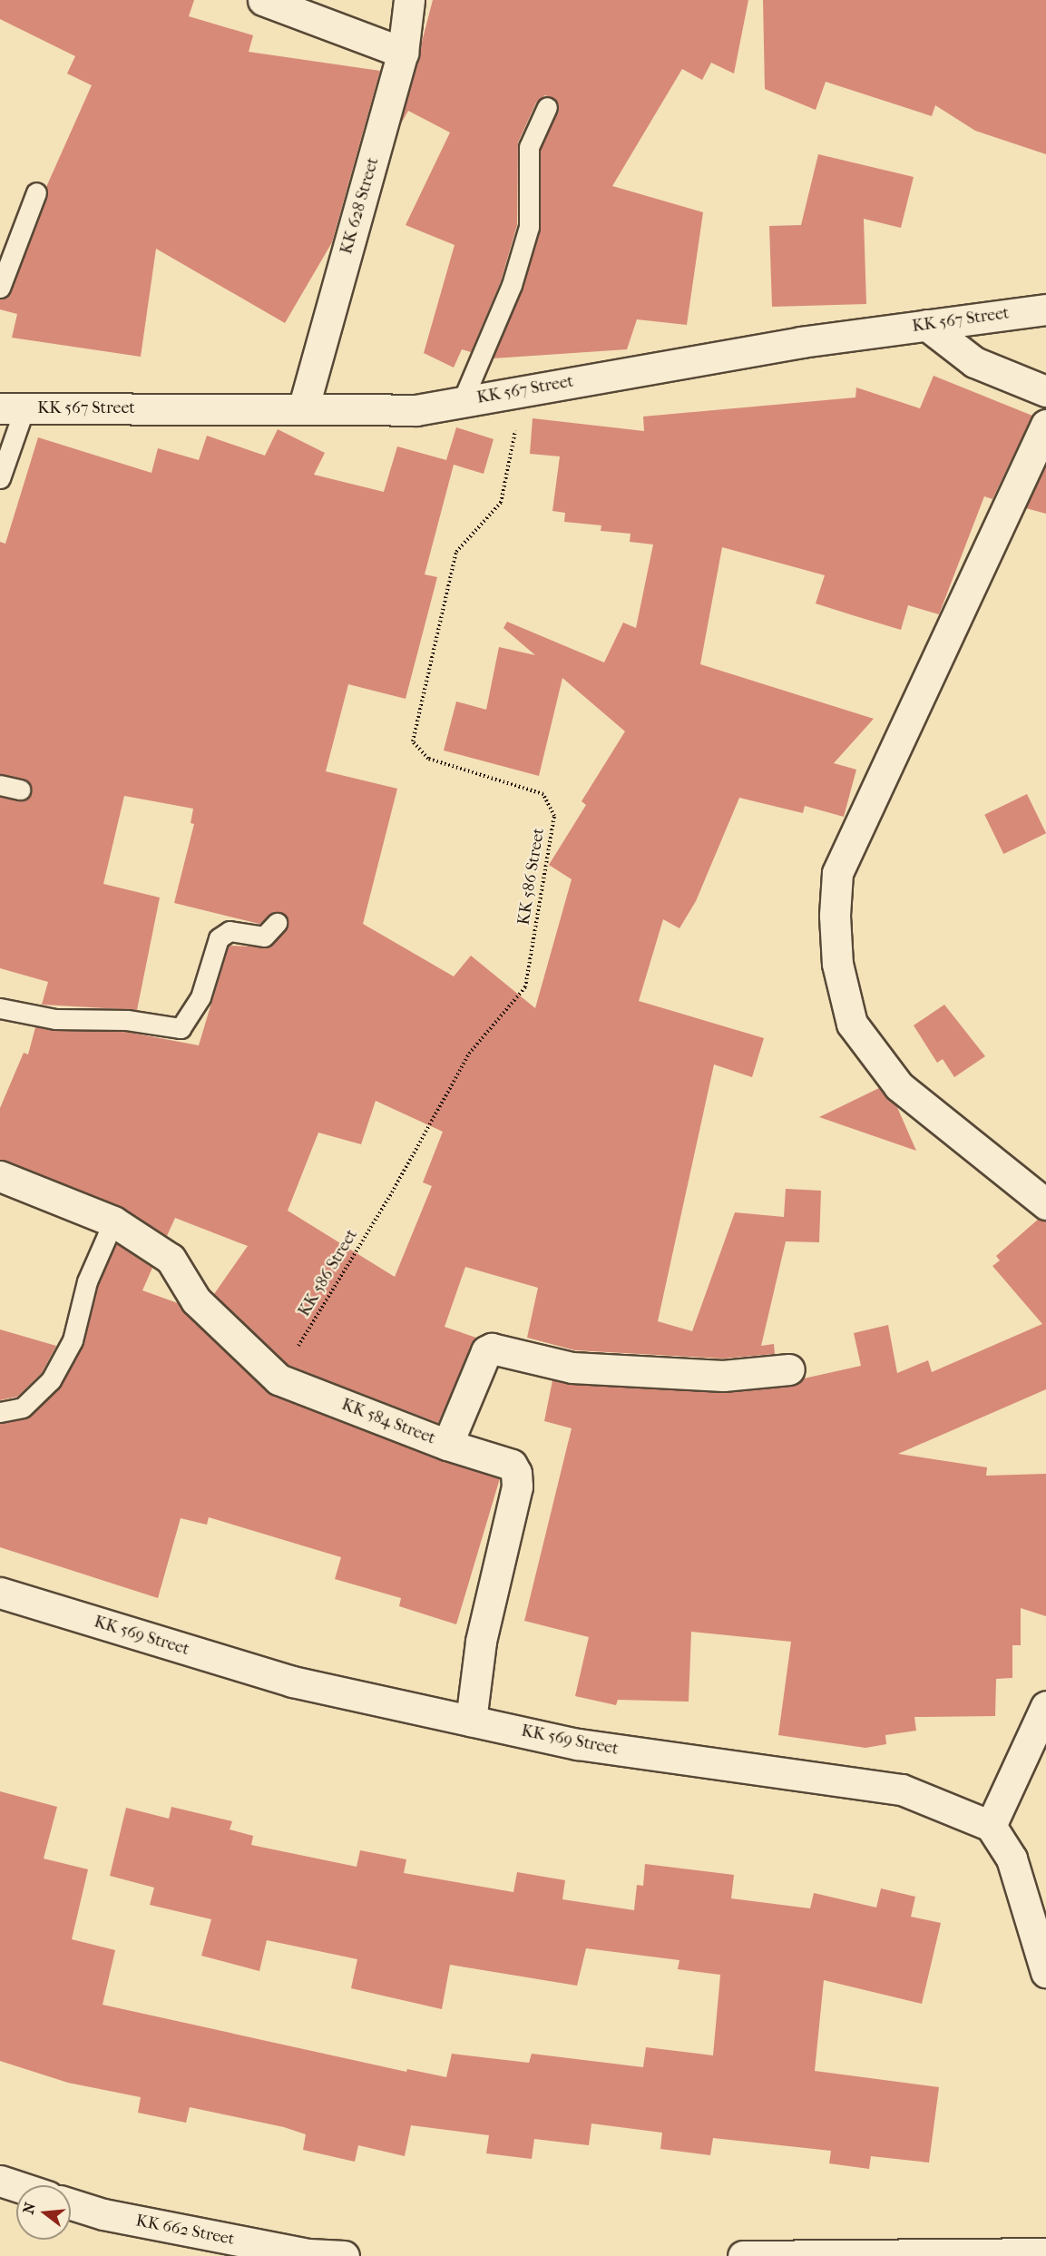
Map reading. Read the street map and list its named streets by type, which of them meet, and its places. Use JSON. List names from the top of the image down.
{
  "streets": {
    "street": [
      "KK 628 Street",
      "KK 567 Street",
      "KK 584 Street",
      "KK 569 Street",
      "KK 662 Street"
    ],
    "path": ["KK 586 Street"]
  },
  "crossings": [
    ["KK 628 Street", "KK 567 Street"],
    ["KK 567 Street", "KK 586 Street"],
    ["KK 586 Street", "KK 584 Street"]
  ],
  "north": "left"
}
